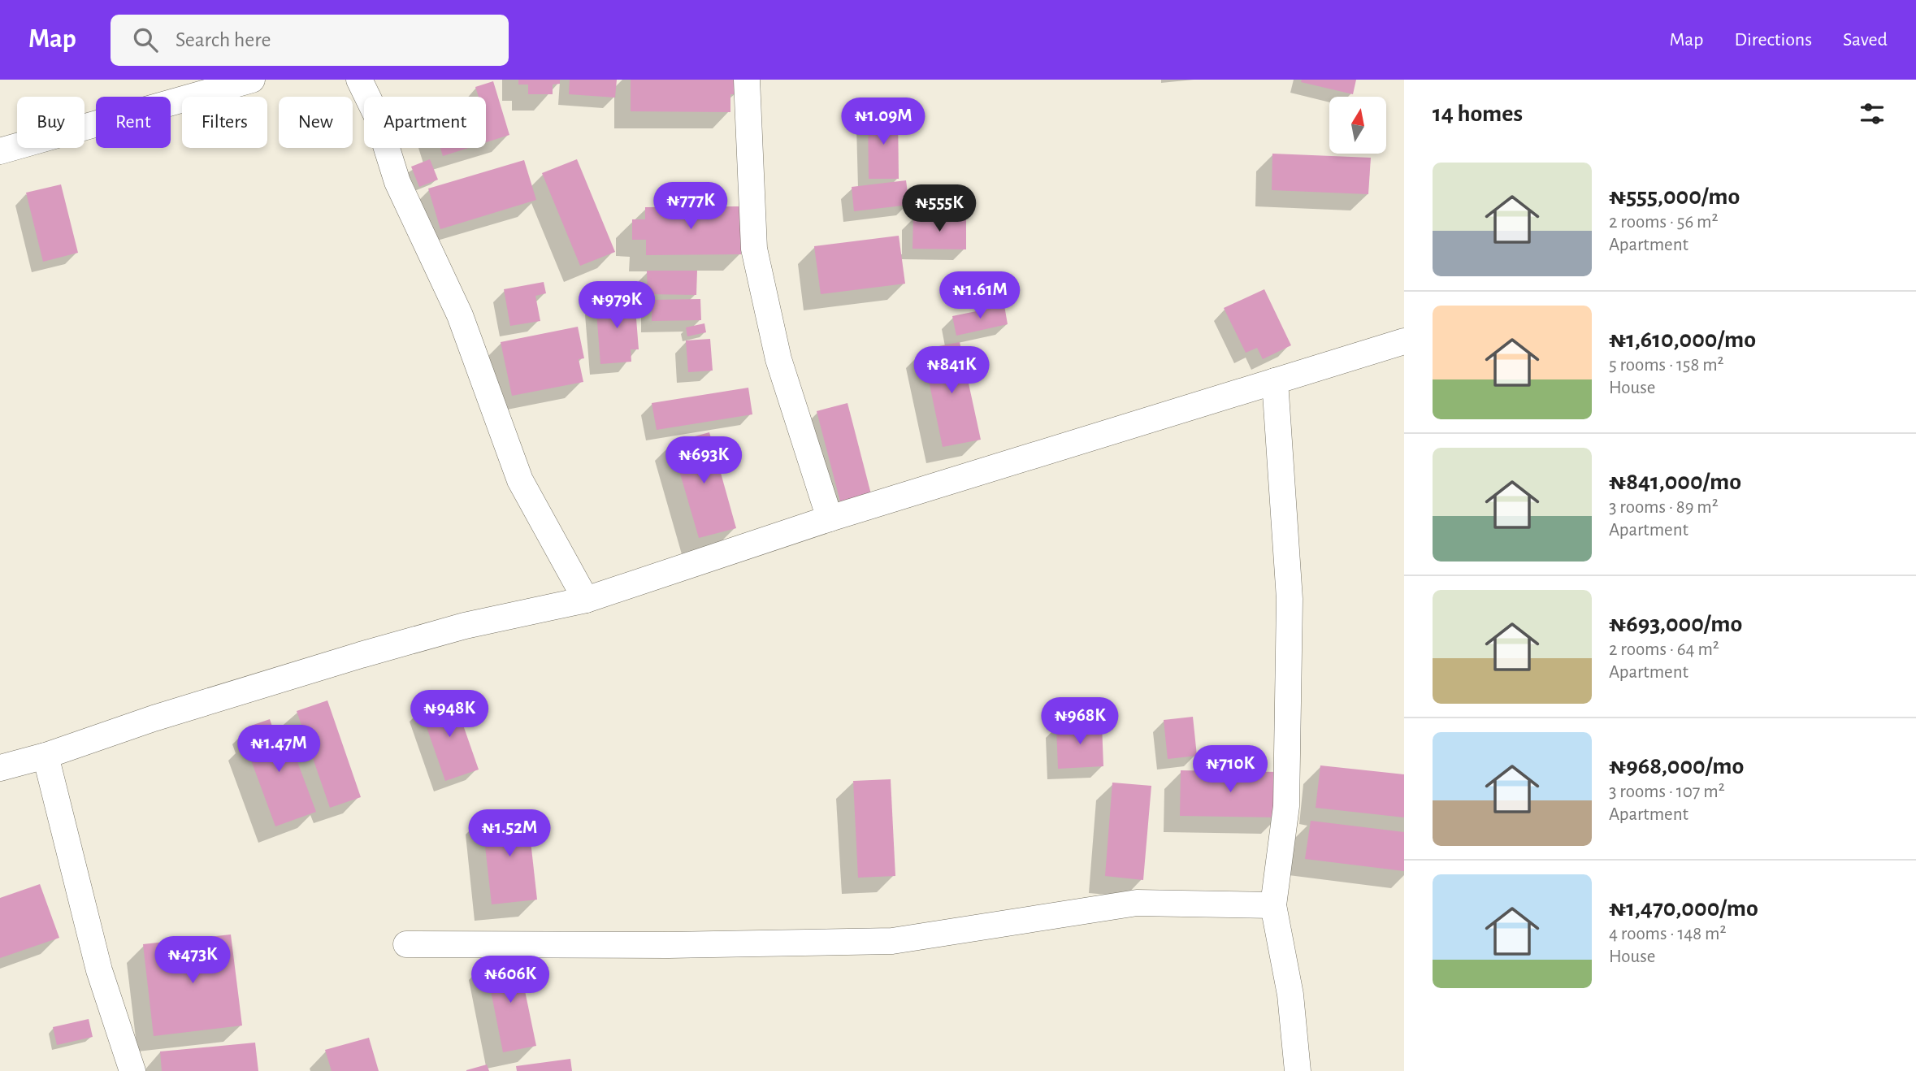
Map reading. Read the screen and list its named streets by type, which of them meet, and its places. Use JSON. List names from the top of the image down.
{
  "north": "top",
  "page": {
    "header": "Map",
    "search": "Search here",
    "nav": ["Map", "Directions", "Saved"],
    "heading": "14 homes",
    "chip": [
      "Buy",
      "Rent",
      "Filters",
      "New",
      "Apartment"
    ],
    "price": [
      "₦1.09M",
      "₦777K",
      "₦555K",
      "₦1.61M",
      "₦979K",
      "₦841K",
      "₦693K",
      "₦948K",
      "₦968K",
      "₦1.47M",
      "₦710K",
      "₦1.52M",
      "₦473K",
      "₦606K"
    ],
    "list": [
      {
        "name": "₦555,000/mo",
        "note": "2 rooms · 56 m² · Apartment"
      },
      {
        "name": "₦1,610,000/mo",
        "note": "5 rooms · 158 m² · House"
      },
      {
        "name": "₦841,000/mo",
        "note": "3 rooms · 89 m² · Apartment"
      },
      {
        "name": "₦693,000/mo",
        "note": "2 rooms · 64 m² · Apartment"
      },
      {
        "name": "₦968,000/mo",
        "note": "3 rooms · 107 m² · Apartment"
      },
      {
        "name": "₦1,470,000/mo",
        "note": "4 rooms · 148 m² · House"
      }
    ]
  }
}
